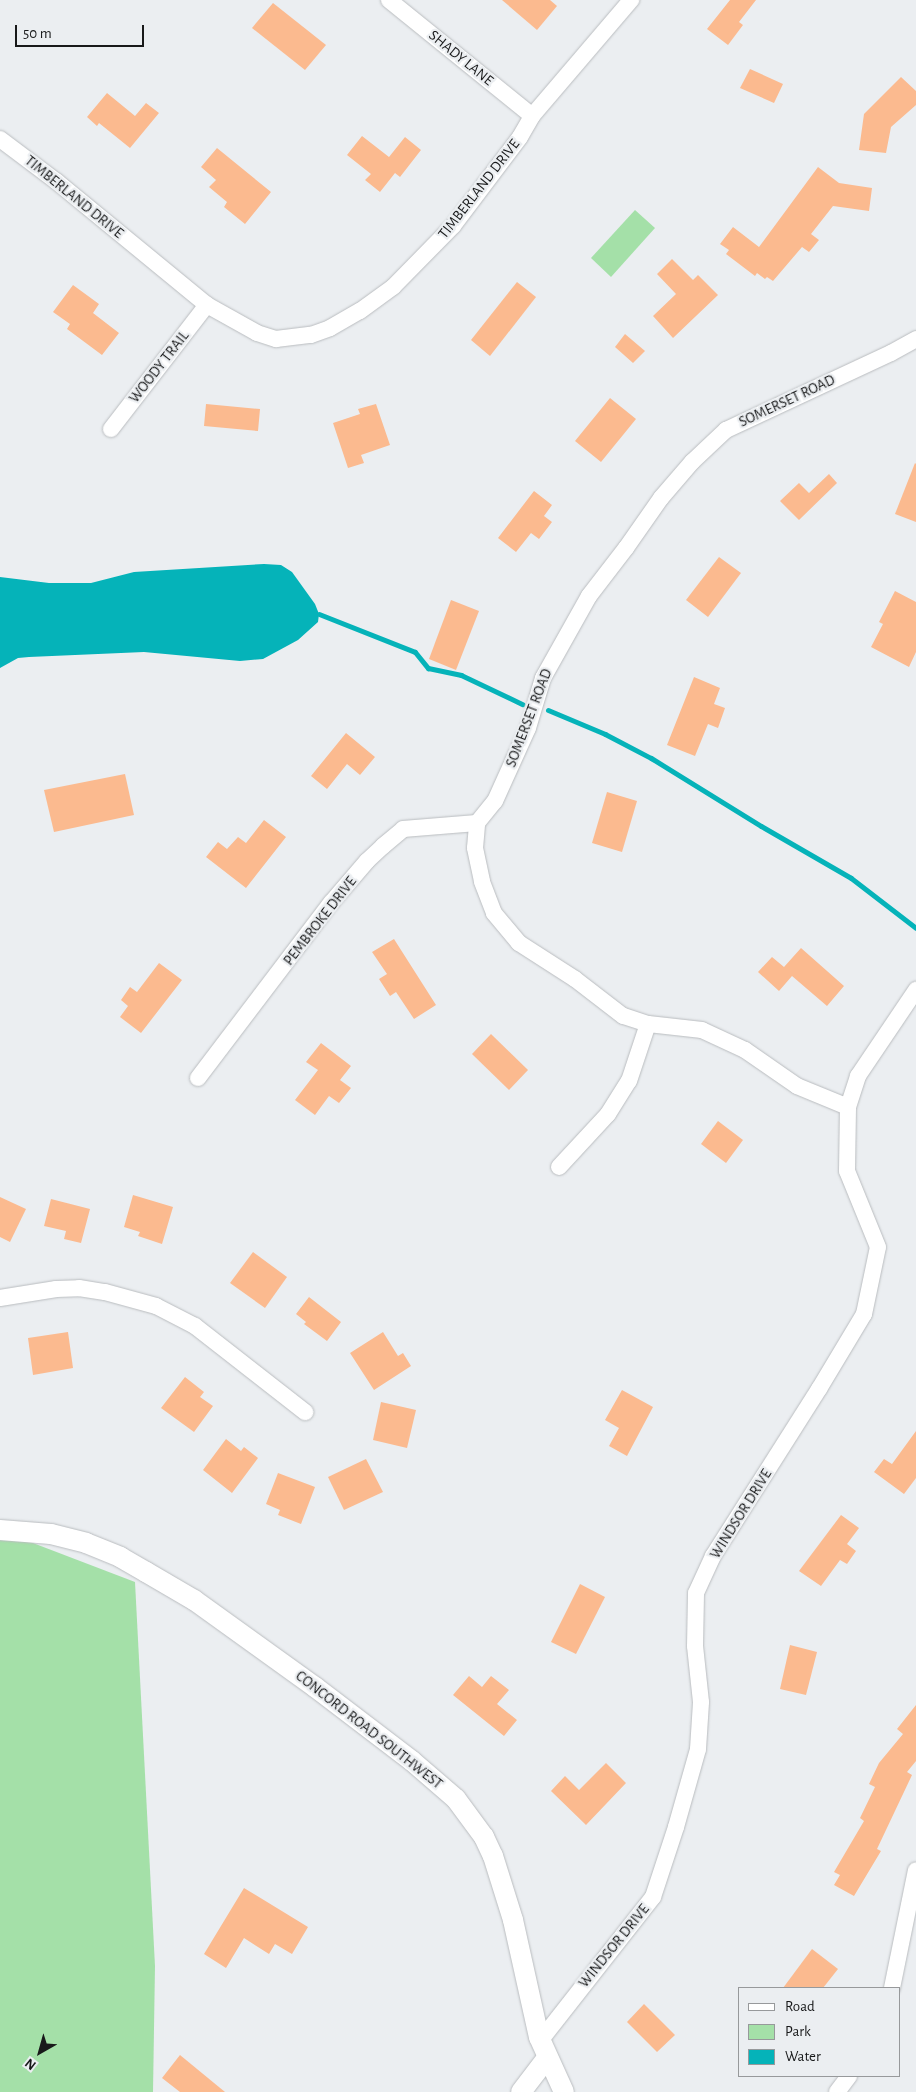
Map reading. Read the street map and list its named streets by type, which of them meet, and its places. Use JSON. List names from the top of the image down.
{
  "streets": {
    "street": [
      "SHADY LANE",
      "TIMBERLAND DRIVE",
      "WOODY TRAIL",
      "SOMERSET ROAD",
      "PEMBROKE DRIVE",
      "WINDSOR DRIVE",
      "CONCORD ROAD SOUTHWEST"
    ]
  },
  "crossings": [
    ["SHADY LANE", "TIMBERLAND DRIVE"],
    ["TIMBERLAND DRIVE", "WOODY TRAIL"],
    ["SOMERSET ROAD", "PEMBROKE DRIVE"],
    ["WINDSOR DRIVE", "CONCORD ROAD SOUTHWEST"]
  ],
  "legend": ["Road", "Park", "Water"],
  "scale_bar": "50 m",
  "north": "bottom left"
}
